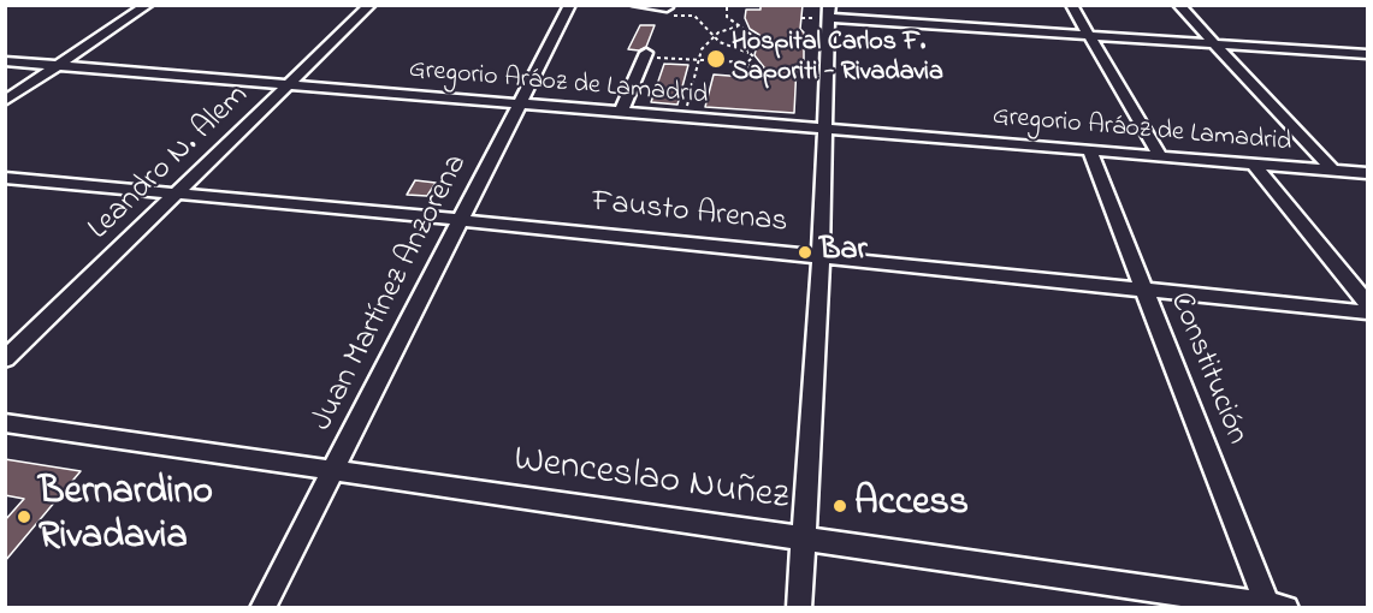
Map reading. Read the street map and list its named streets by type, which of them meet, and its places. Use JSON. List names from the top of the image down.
{
  "streets": {
    "street": [
      "Gregorio Aráoz de Lamadrid",
      "Leandro N. Alem",
      "Fausto Arenas",
      "Juan Martínez Anzorena",
      "Constitución",
      "Wenceslao Nuñez"
    ]
  },
  "crossings": [
    ["Gregorio Aráoz de Lamadrid", "Leandro N. Alem"],
    ["Gregorio Aráoz de Lamadrid", "Juan Martínez Anzorena"],
    ["Gregorio Aráoz de Lamadrid", "Constitución"],
    ["Leandro N. Alem", "Fausto Arenas"],
    ["Fausto Arenas", "Juan Martínez Anzorena"],
    ["Fausto Arenas", "Constitución"],
    ["Juan Martínez Anzorena", "Wenceslao Nuñez"],
    ["Constitución", "Wenceslao Nuñez"]
  ],
  "places": [
    "Hospital Carlos F. Saporiti - Rivadavia",
    "Bar",
    "Access",
    "Bernardino Rivadavia"
  ]
}
